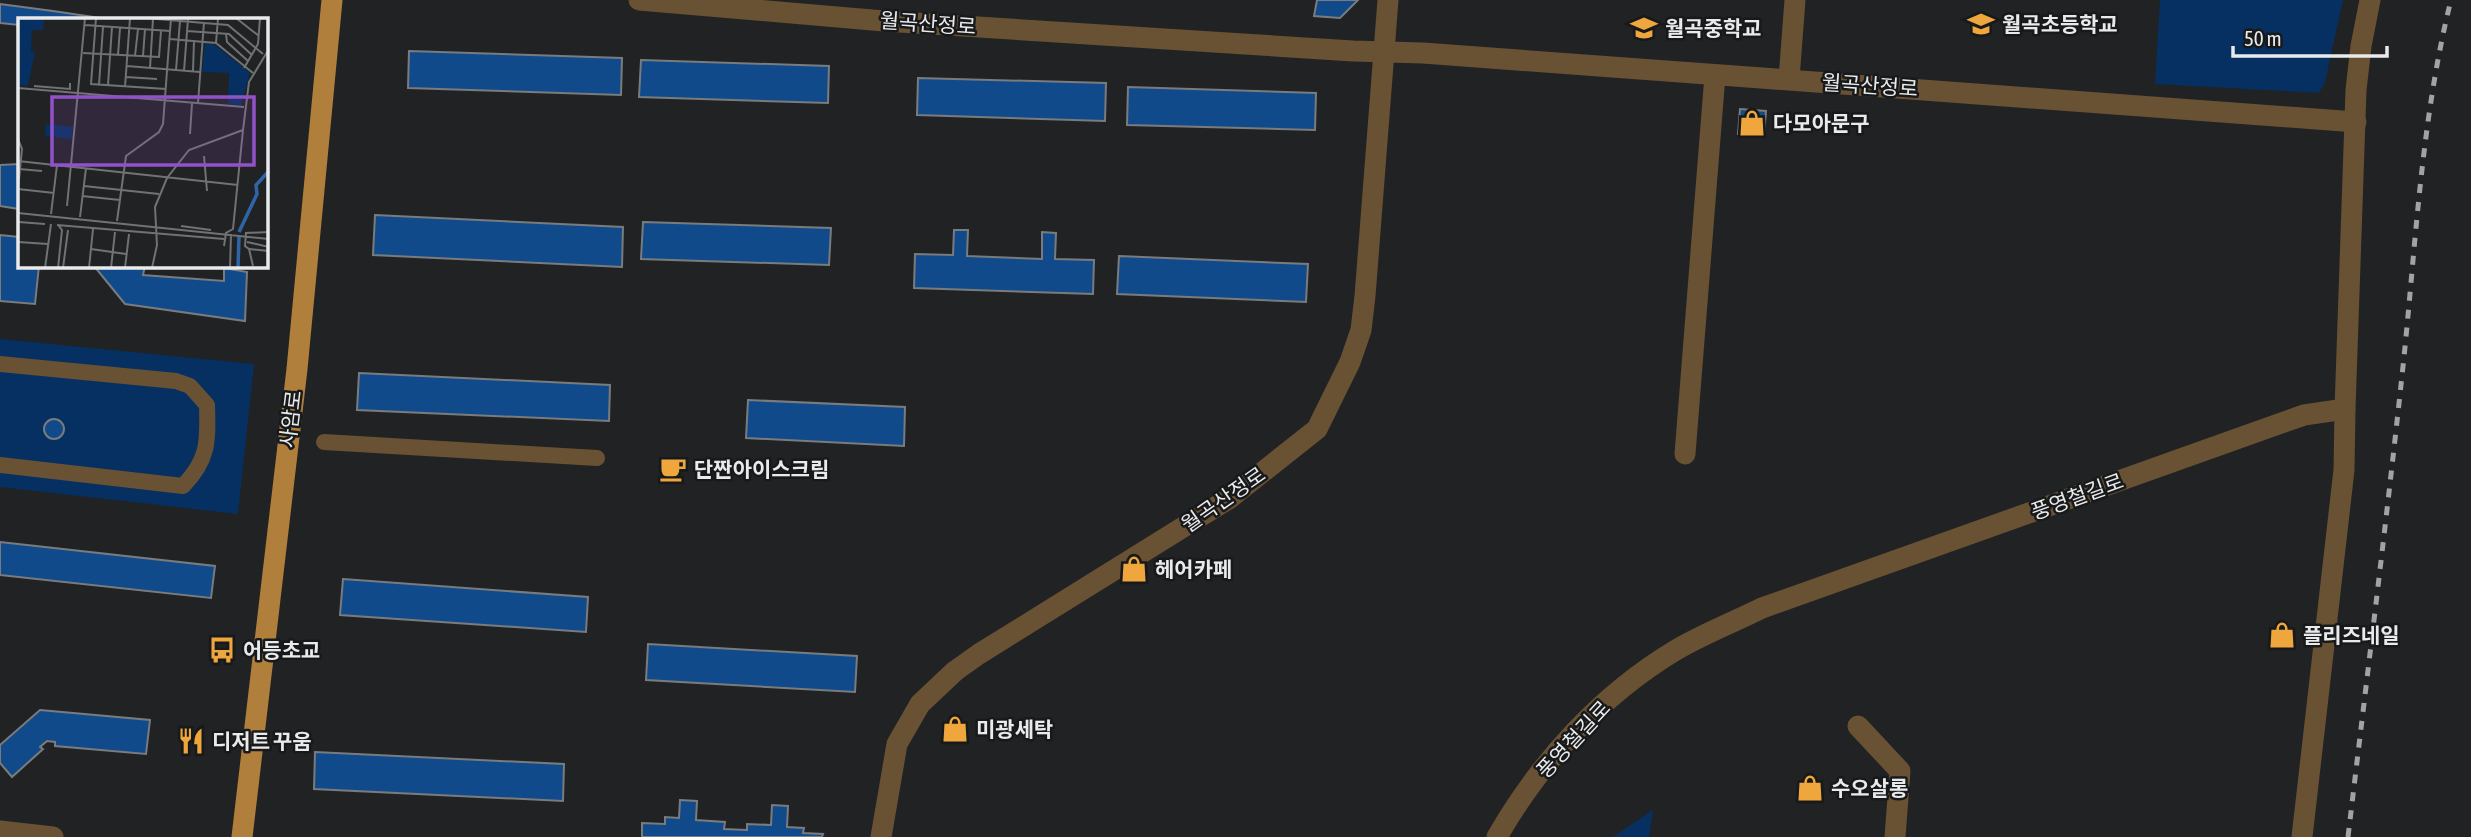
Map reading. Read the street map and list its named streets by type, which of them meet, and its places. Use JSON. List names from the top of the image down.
{
  "streets": {
    "main road": ["사암로"],
    "street": ["월곡산정로", "풍영철길로"]
  },
  "places": {
    "school or university": ["월곡초등학교", "월곡중학교"],
    "shop": [
      "다모아문구",
      "헤어카페",
      "플리즈네일",
      "미광세탁",
      "수오살롱"
    ],
    "cafe": ["단짠아이스크림"],
    "bus stop": ["어등초교"],
    "restaurant": ["디저트 꾸움"]
  },
  "scale_bar": "50 m"
}
